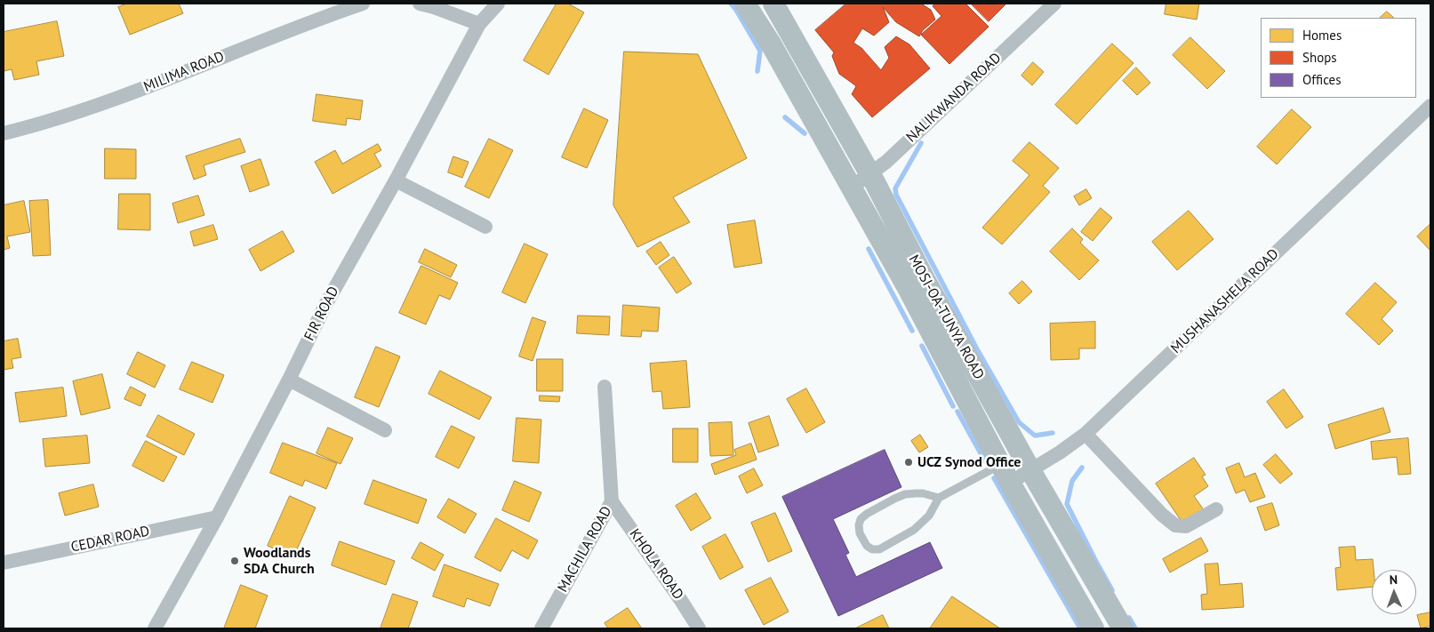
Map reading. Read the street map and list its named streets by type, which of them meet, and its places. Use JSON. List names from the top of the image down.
{
  "streets": {
    "main road": ["MOSI-OA-TUNYA ROAD"],
    "street": [
      "MILIMA ROAD",
      "NALIKWANDA ROAD",
      "MUSHANASHELA ROAD",
      "FIR ROAD",
      "CEDAR ROAD",
      "MACHILA ROAD",
      "KHOLA ROAD"
    ]
  },
  "crossings": [
    ["NALIKWANDA ROAD", "MOSI-OA-TUNYA ROAD"],
    ["MUSHANASHELA ROAD", "MOSI-OA-TUNYA ROAD"],
    ["FIR ROAD", "CEDAR ROAD"],
    ["MACHILA ROAD", "KHOLA ROAD"]
  ],
  "places": ["UCZ Synod Office", "Woodlands SDA Church"],
  "legend": ["Homes", "Shops", "Offices"],
  "north": "top"
}
